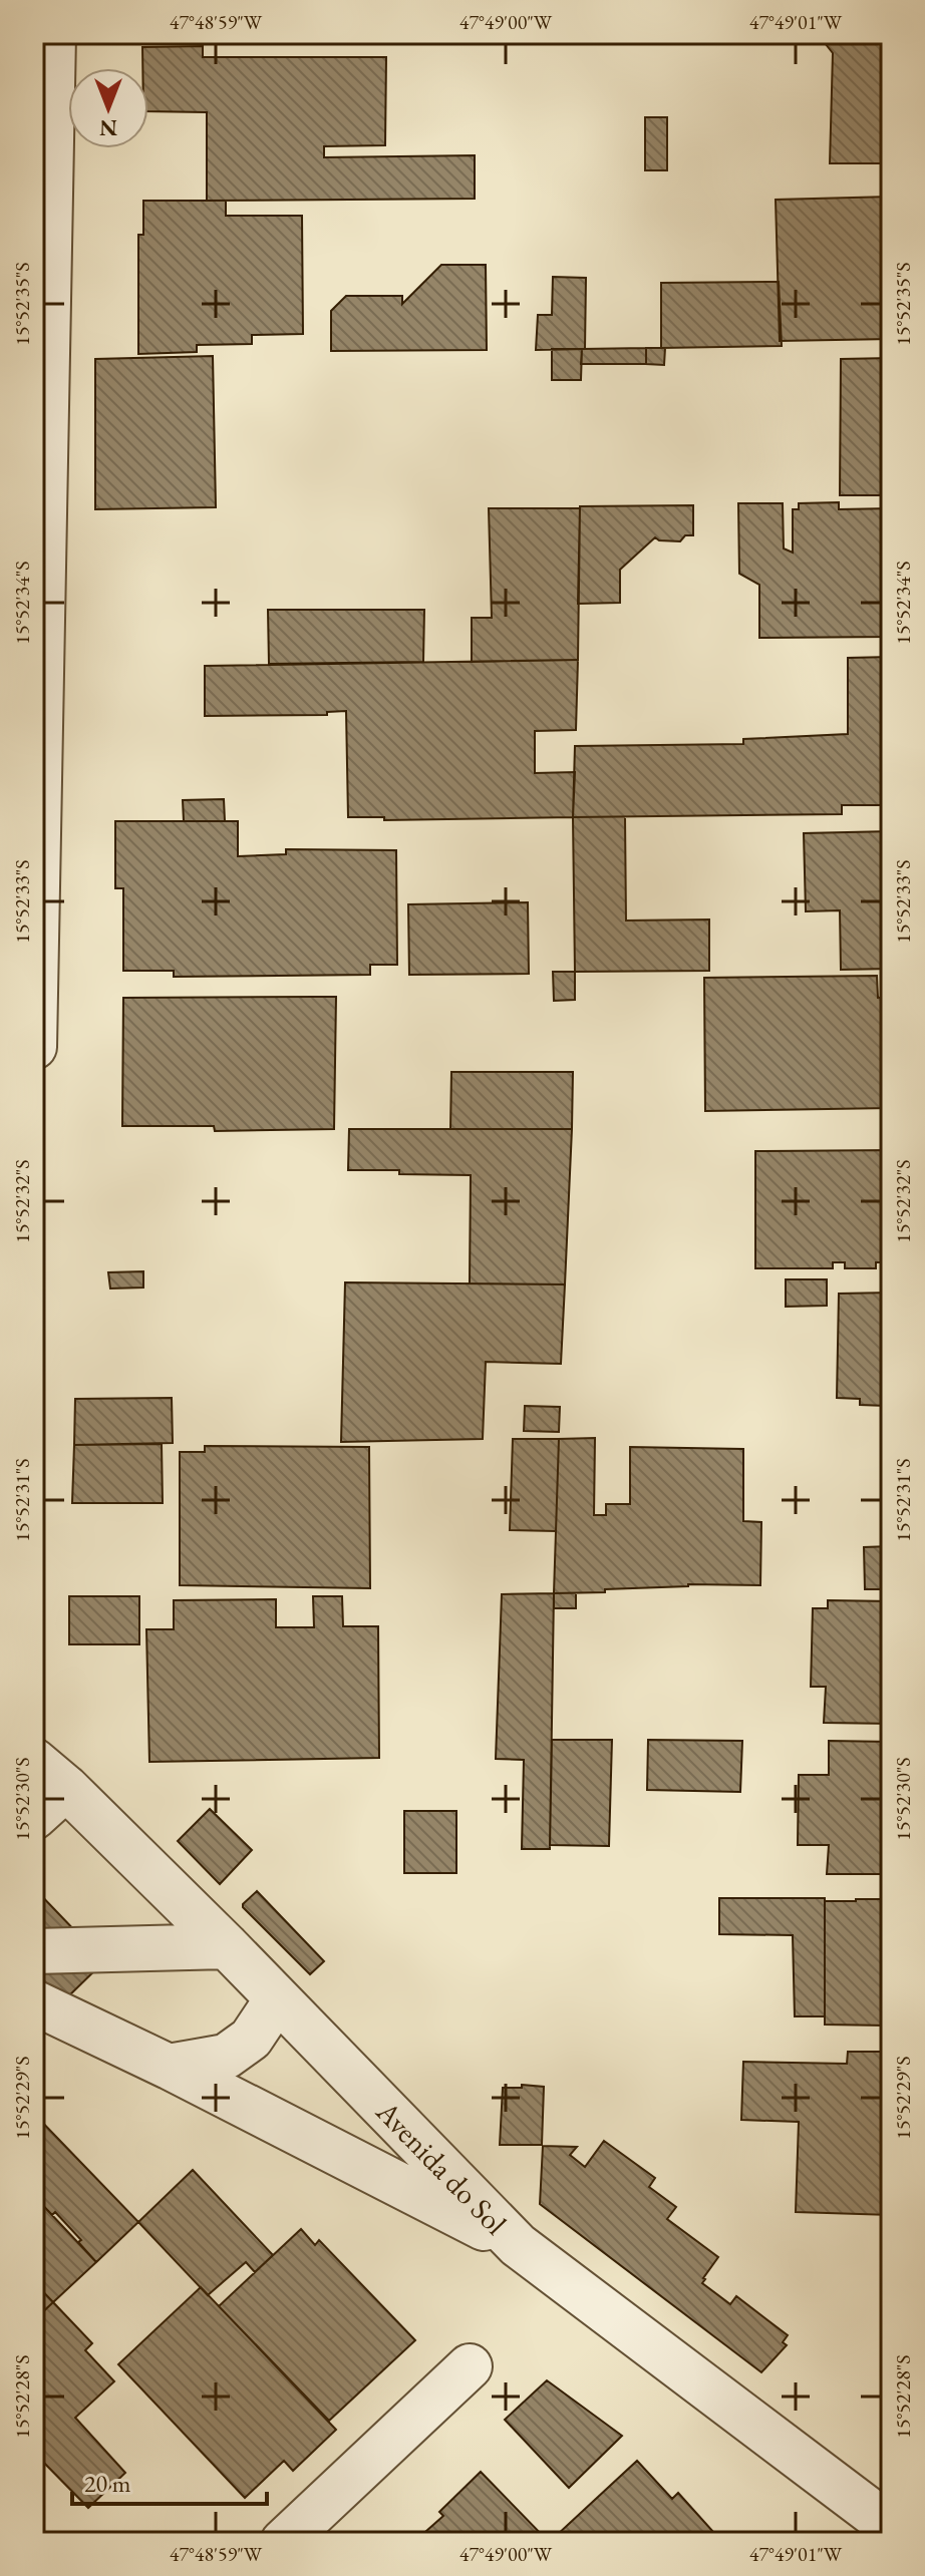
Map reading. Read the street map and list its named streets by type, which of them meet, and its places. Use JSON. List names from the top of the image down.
{
  "streets": {
    "street": ["Avenida do Sol"]
  },
  "scale_bar": "20 m",
  "north": "bottom",
  "coordinates": [
    "47°48'59\"W",
    "47°49'00\"W",
    "47°49'01\"W",
    "15°52'35\"S",
    "15°52'34\"S",
    "15°52'33\"S",
    "15°52'32\"S",
    "15°52'31\"S",
    "15°52'30\"S",
    "15°52'29\"S",
    "15°52'28\"S"
  ]
}
